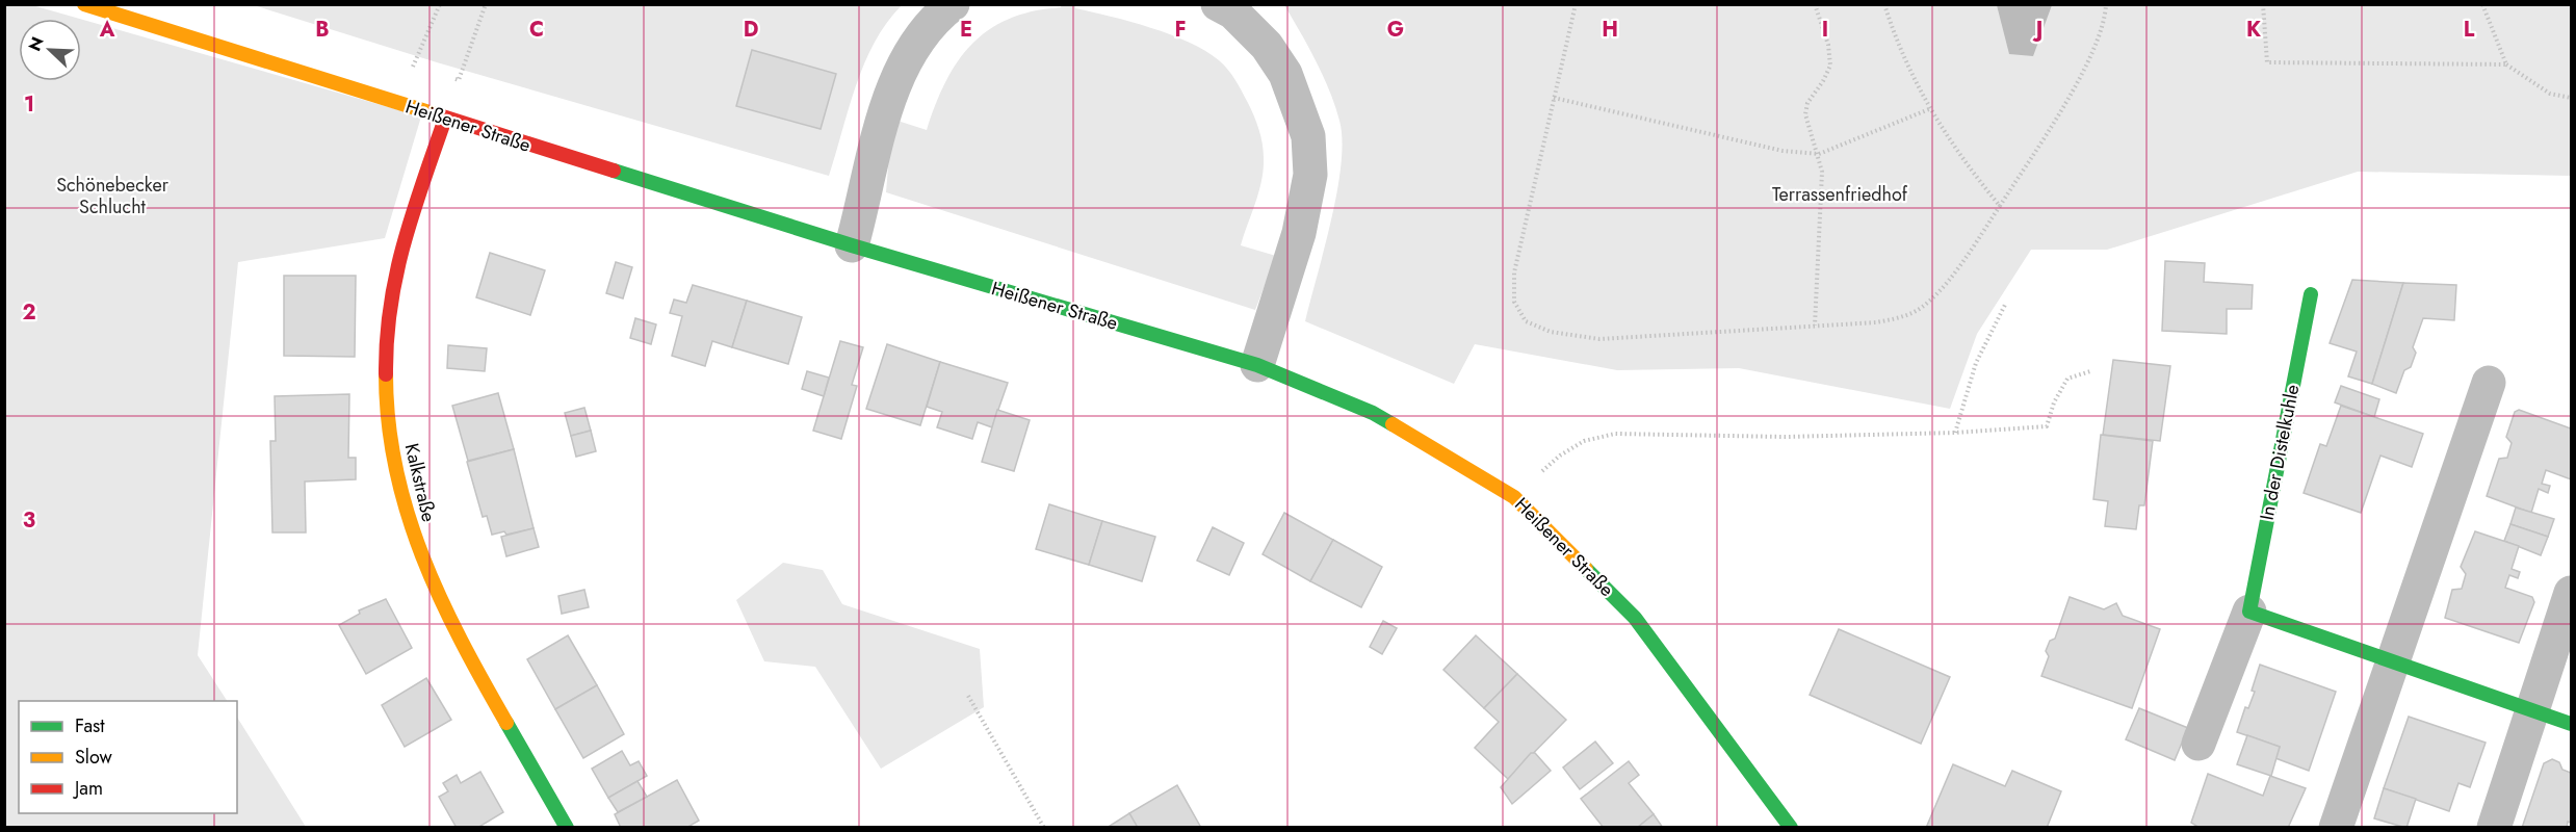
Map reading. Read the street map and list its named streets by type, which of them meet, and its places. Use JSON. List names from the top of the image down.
{
  "streets": {
    "street": ["Heißener Straße", "In der Distelkuhle", "Kalkstraße"]
  },
  "crossings": [
    ["Heißener Straße", "Kalkstraße"]
  ],
  "parks": ["Schönebecker Schlucht", "Terrassenfriedhof"],
  "legend": ["Fast", "Slow", "Jam"],
  "north": "top left",
  "grid": {
    "columns": [
      "A",
      "B",
      "C",
      "D",
      "E",
      "F",
      "G",
      "H",
      "I",
      "J",
      "K",
      "L"
    ],
    "rows": ["1", "2", "3"]
  }
}
